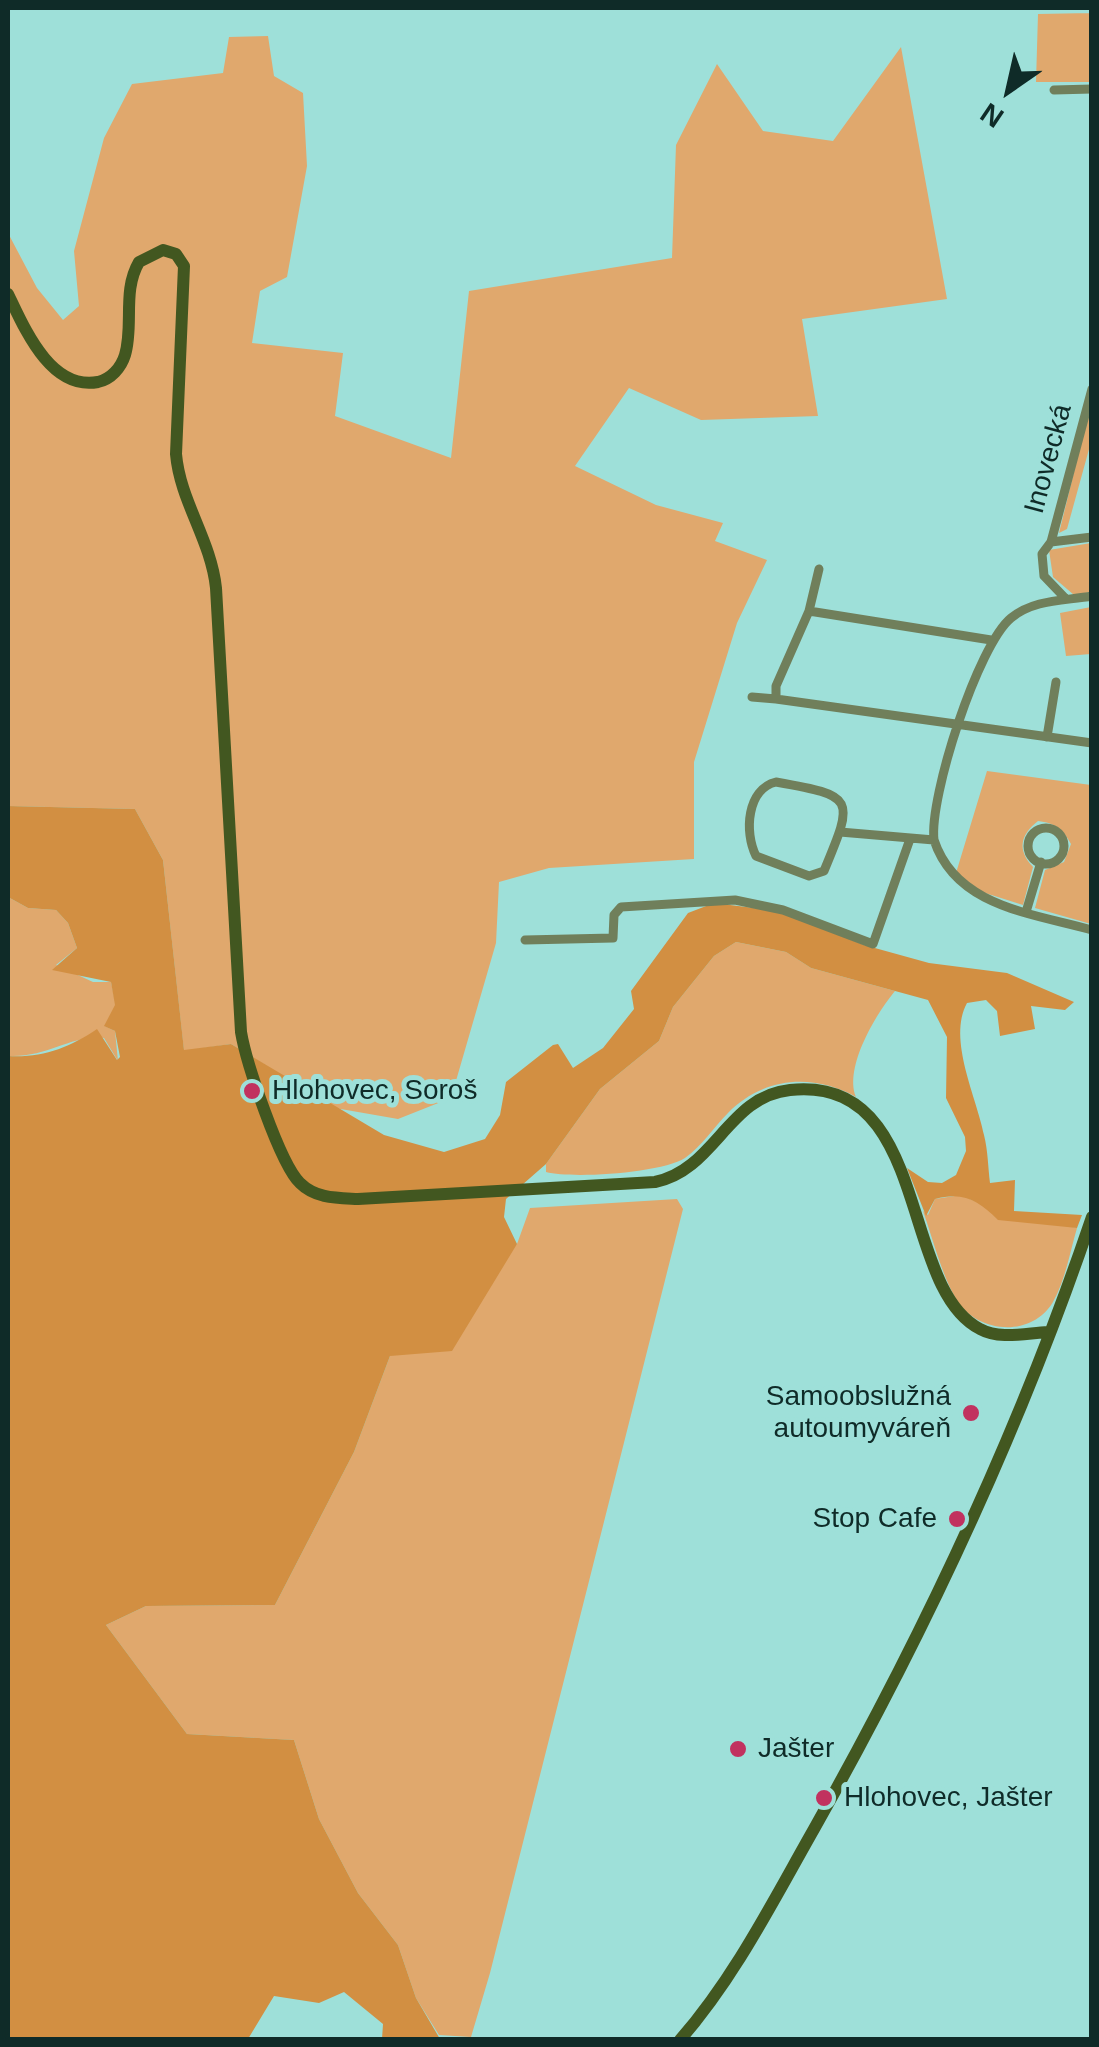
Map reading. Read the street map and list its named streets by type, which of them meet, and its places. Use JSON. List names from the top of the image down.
{
  "streets": {
    "street": ["Inovecká"]
  },
  "places": [
    "Hlohovec, Soroš",
    "Samoobslužná autoumyváreň",
    "Stop Cafe",
    "Jašter",
    "Hlohovec, Jašter"
  ],
  "north": "bottom left"
}
